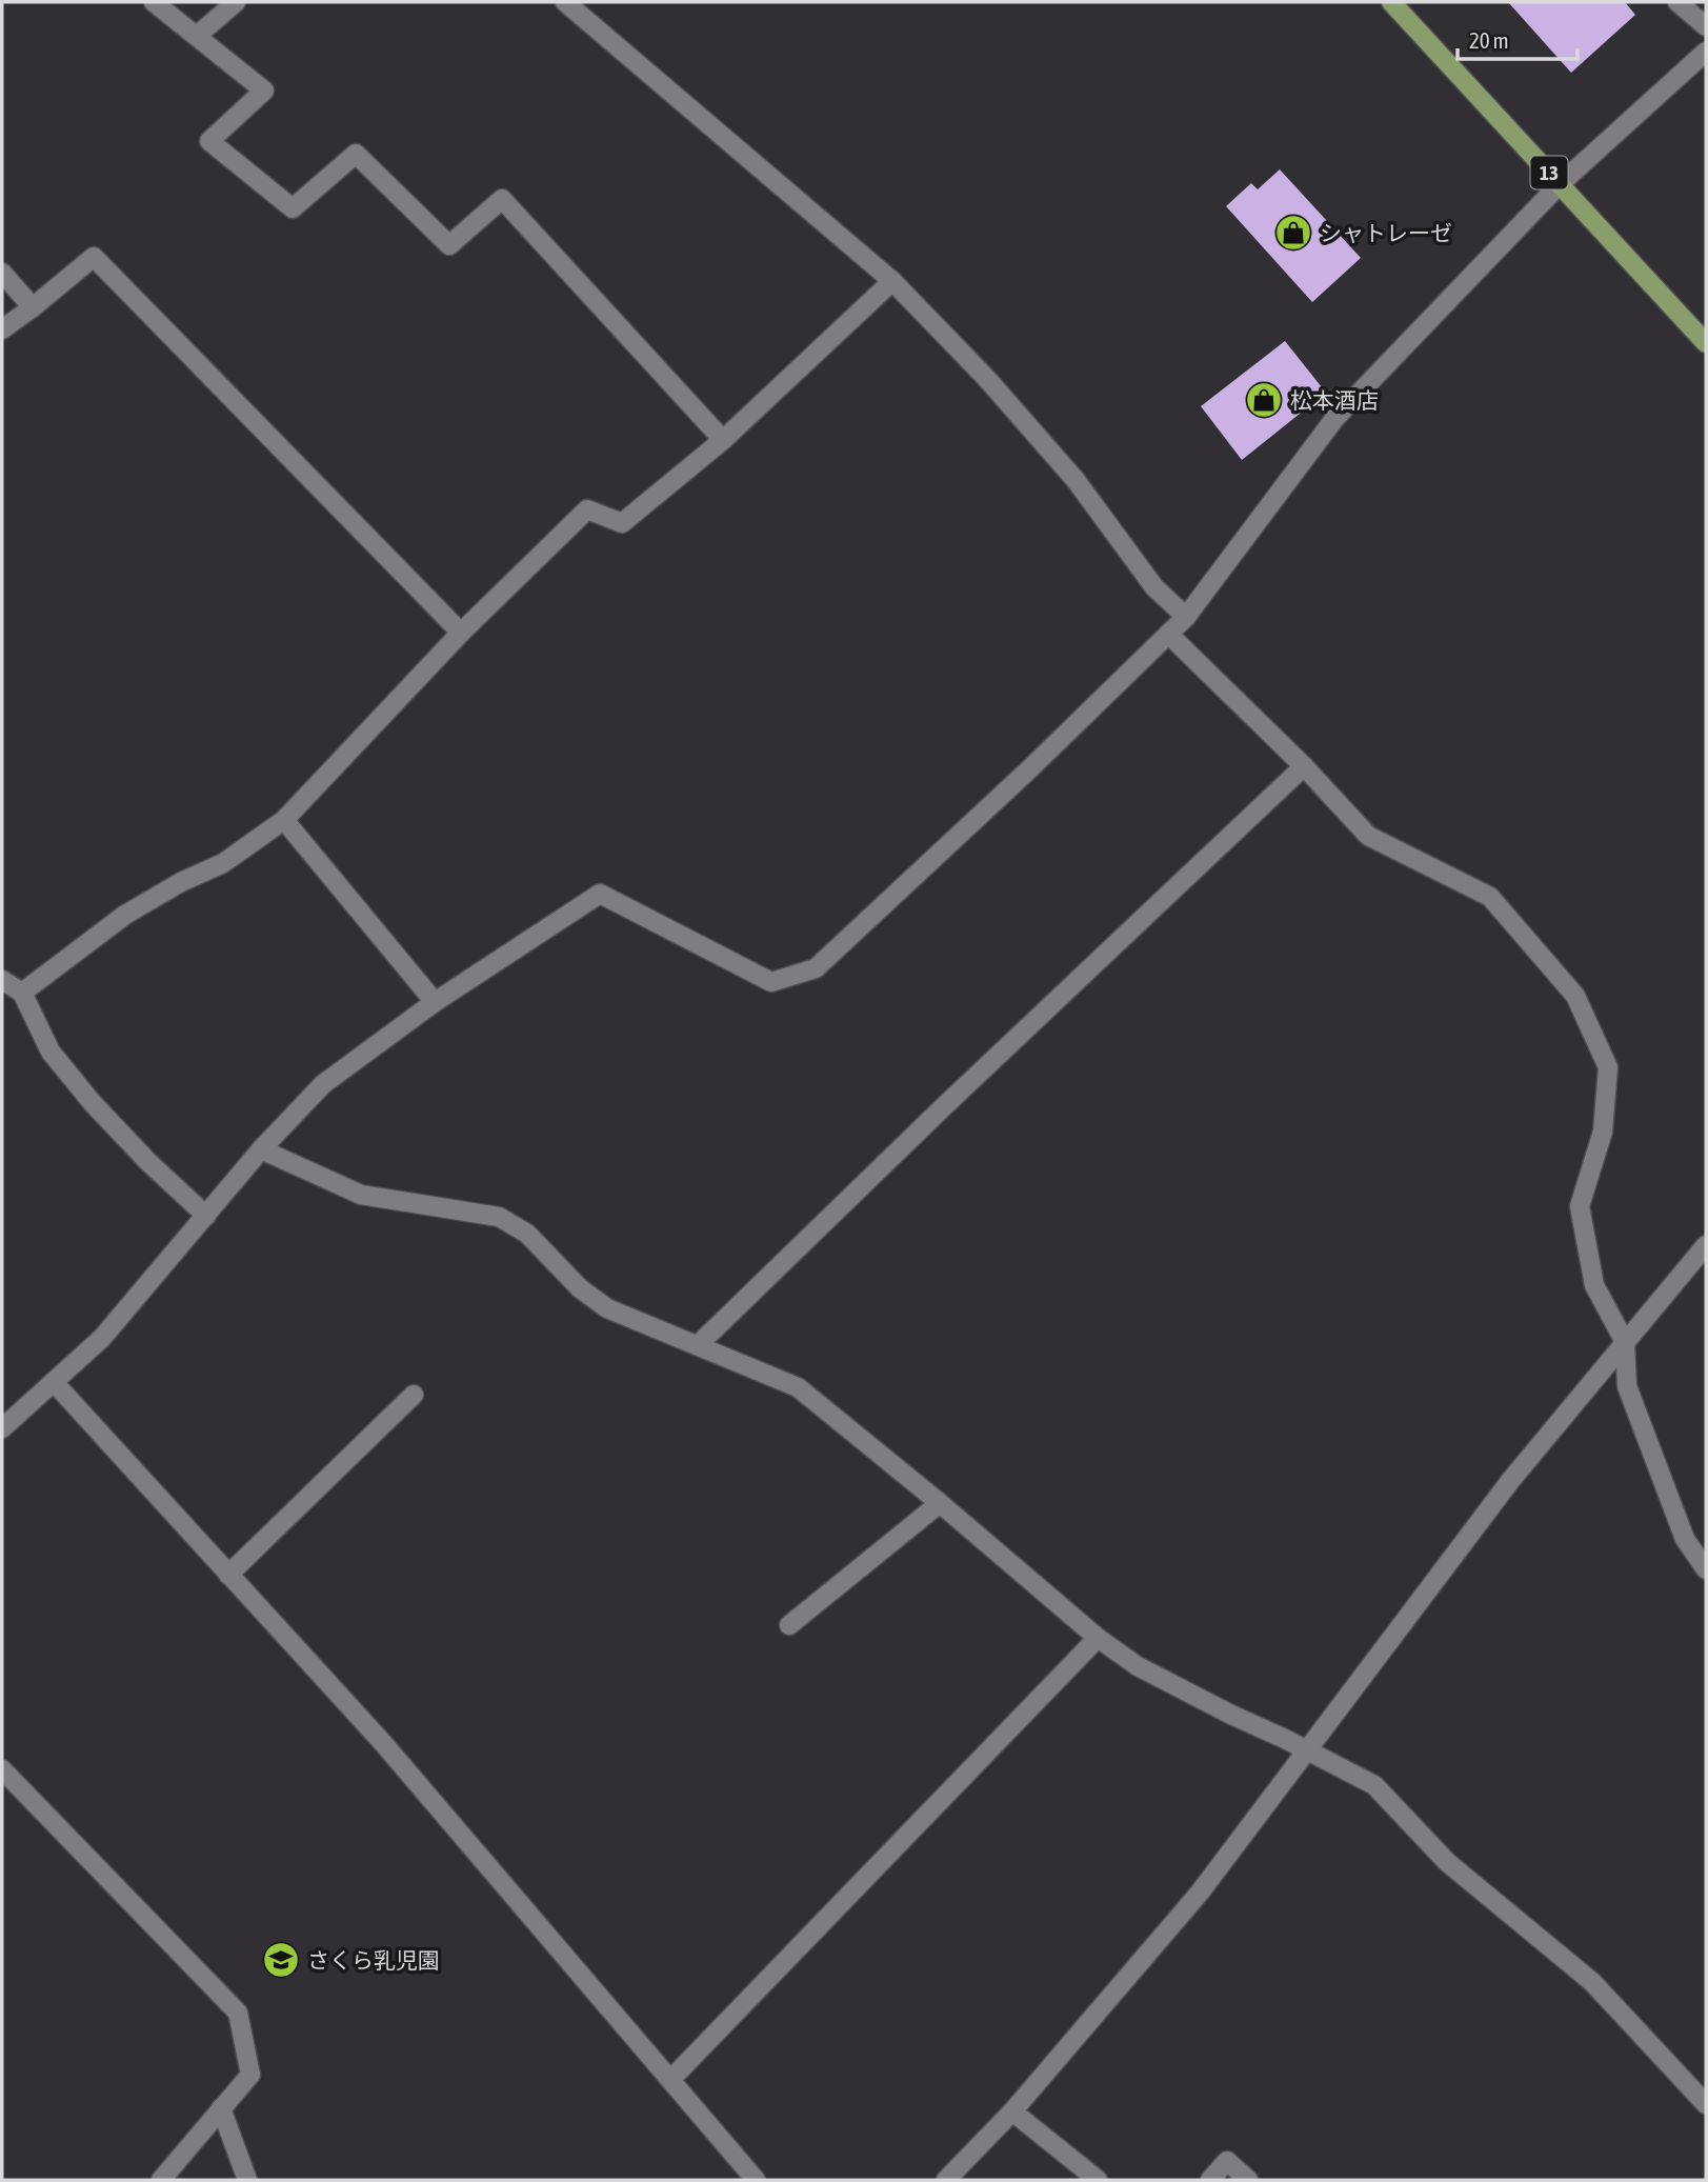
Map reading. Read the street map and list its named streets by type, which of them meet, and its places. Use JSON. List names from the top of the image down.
{
  "streets": {
    "main road": ["13"]
  },
  "places": {
    "shop": ["シャトレーゼ", "松本酒店"],
    "school or university": ["さくら乳児園"]
  },
  "scale_bar": "20 m"
}
